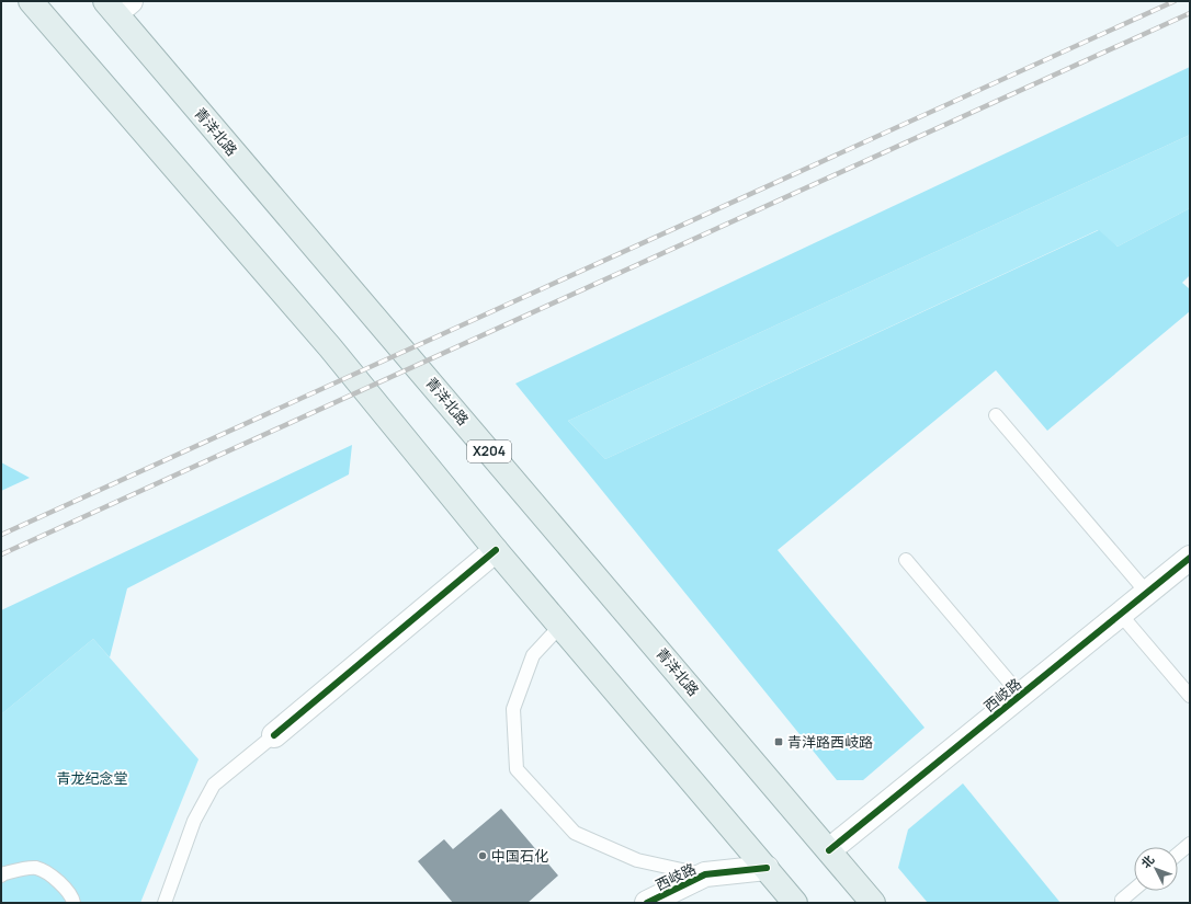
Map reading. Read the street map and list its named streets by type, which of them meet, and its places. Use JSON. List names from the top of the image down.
{
  "streets": {
    "main road": ["青洋北路", "X204"],
    "street": ["西岐路"]
  },
  "crossings": [
    ["青洋北路", "西岐路"]
  ],
  "parks": ["青龙纪念堂"],
  "places": {
    "transit": ["青洋路西岐路"],
    "other": ["中国石化"]
  },
  "north": "top left"
}
